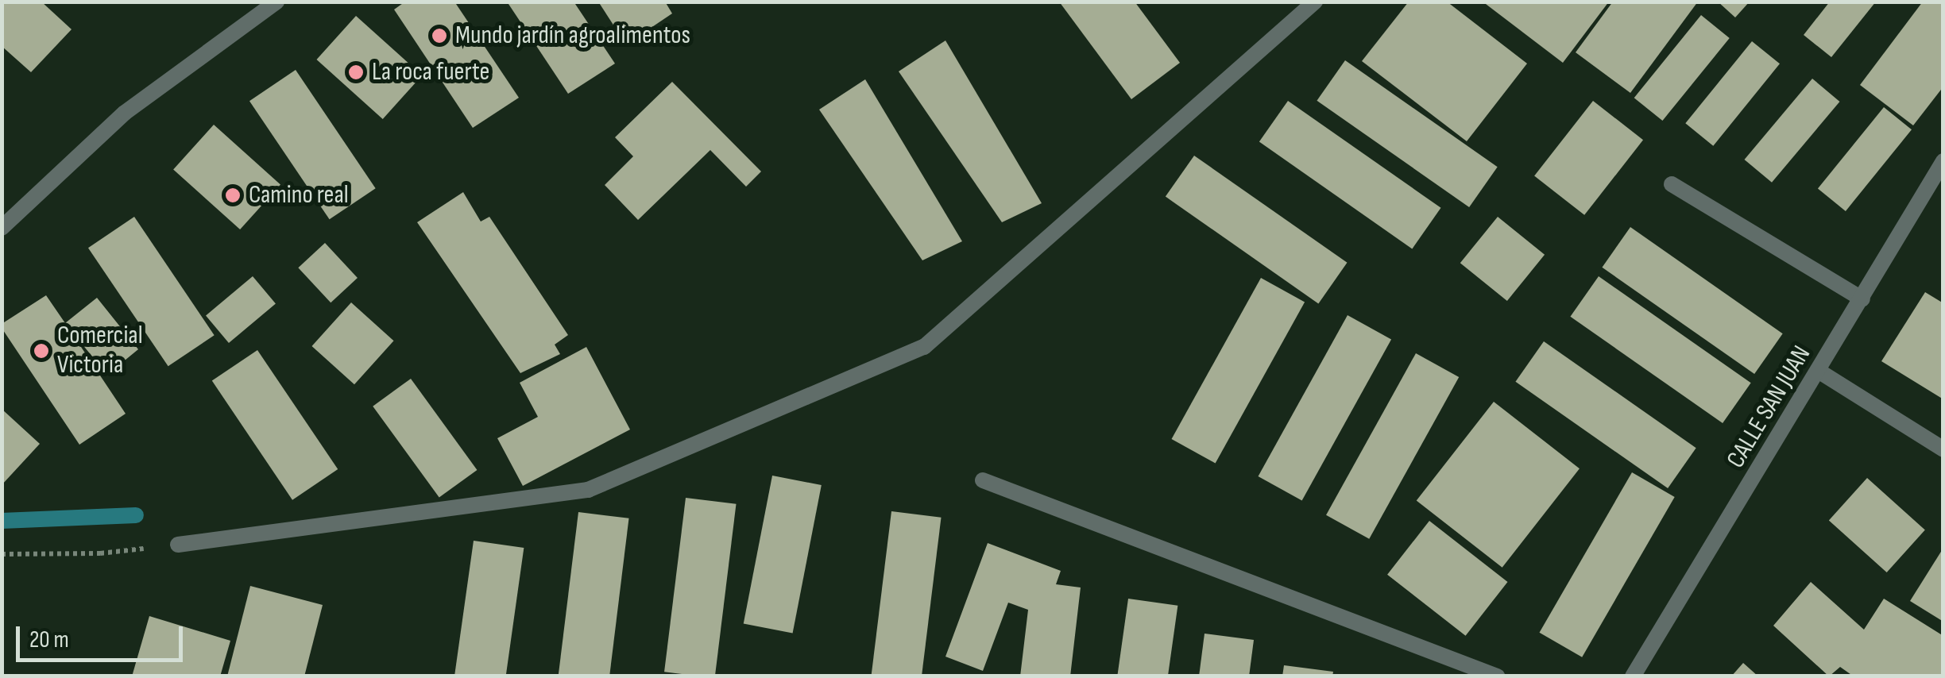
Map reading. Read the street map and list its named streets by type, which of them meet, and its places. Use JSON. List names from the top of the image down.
{
  "streets": {
    "street": ["CALLE SAN JUAN"]
  },
  "places": [
    "Mundo jardín agroalimentos",
    "La roca fuerte",
    "Camino real",
    "Comercial Victoria"
  ],
  "scale_bar": "20 m"
}
